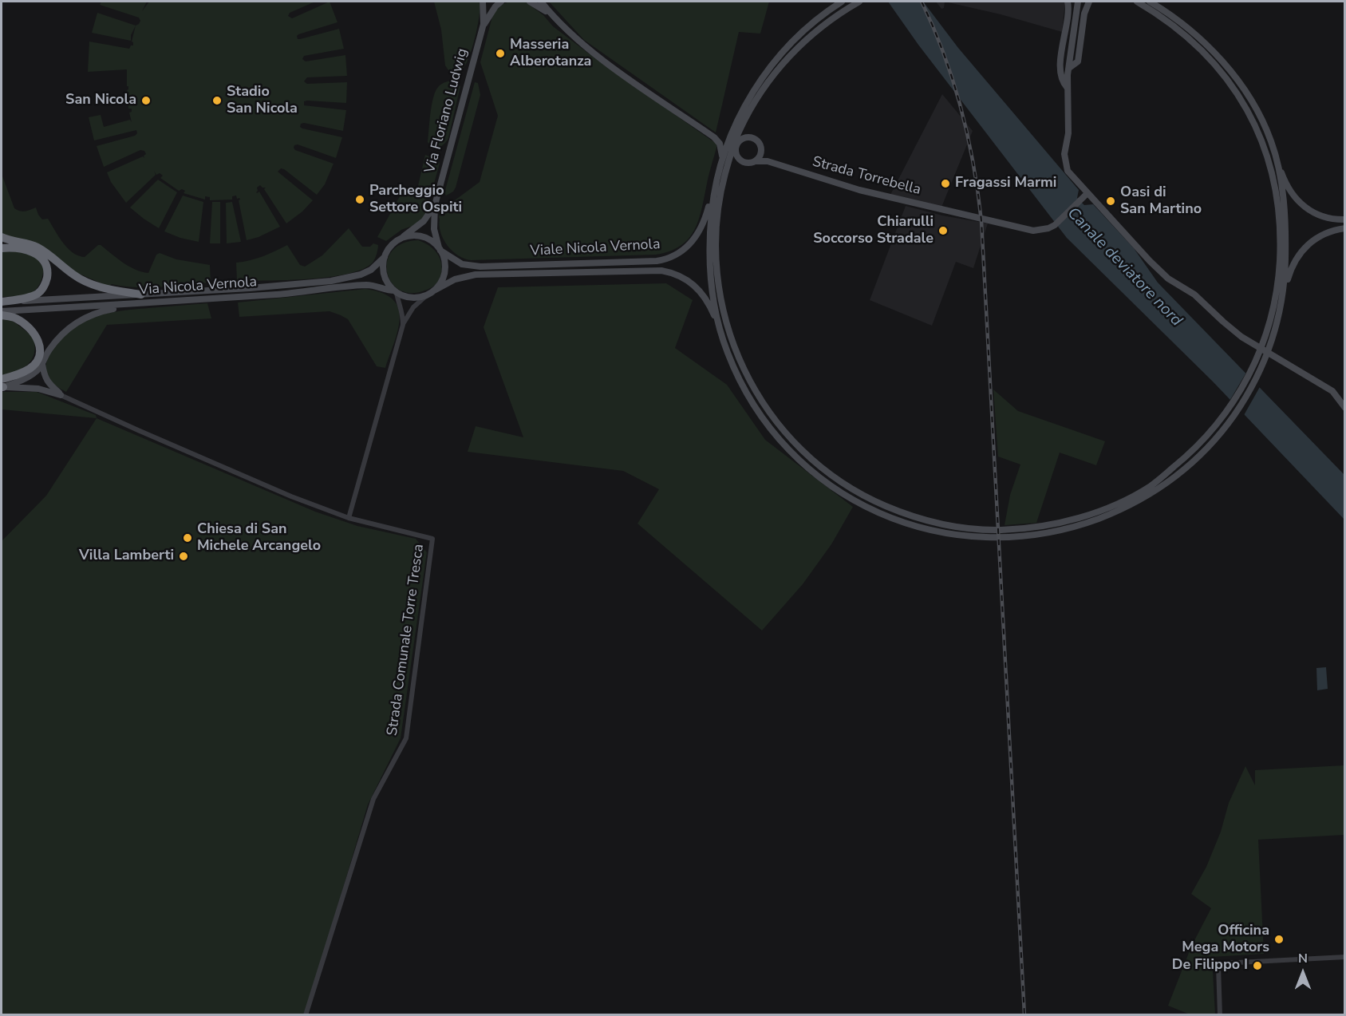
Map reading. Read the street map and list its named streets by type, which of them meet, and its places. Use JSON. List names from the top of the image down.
{
  "streets": {
    "main road": [
      "Via Floriano Ludwig",
      "Strada Torrebella",
      "Viale Nicola Vernola",
      "Via Nicola Vernola"
    ],
    "street": ["Strada Comunale Torre Tresca"]
  },
  "crossings": [
    ["Viale Nicola Vernola", "Via Nicola Vernola"]
  ],
  "water": ["Canale deviatore nord"],
  "places": [
    "Masseria Alberotanza",
    "San Nicola",
    "Stadio San Nicola",
    "Fragassi Marmi",
    "Parcheggio Settore Ospiti",
    "Oasi di San Martino",
    "Chiarulli Soccorso Stradale",
    "Chiesa di San Michele Arcangelo",
    "Villa Lamberti",
    "Officina Mega Motors",
    "De Filippo I"
  ],
  "north": "top"
}
